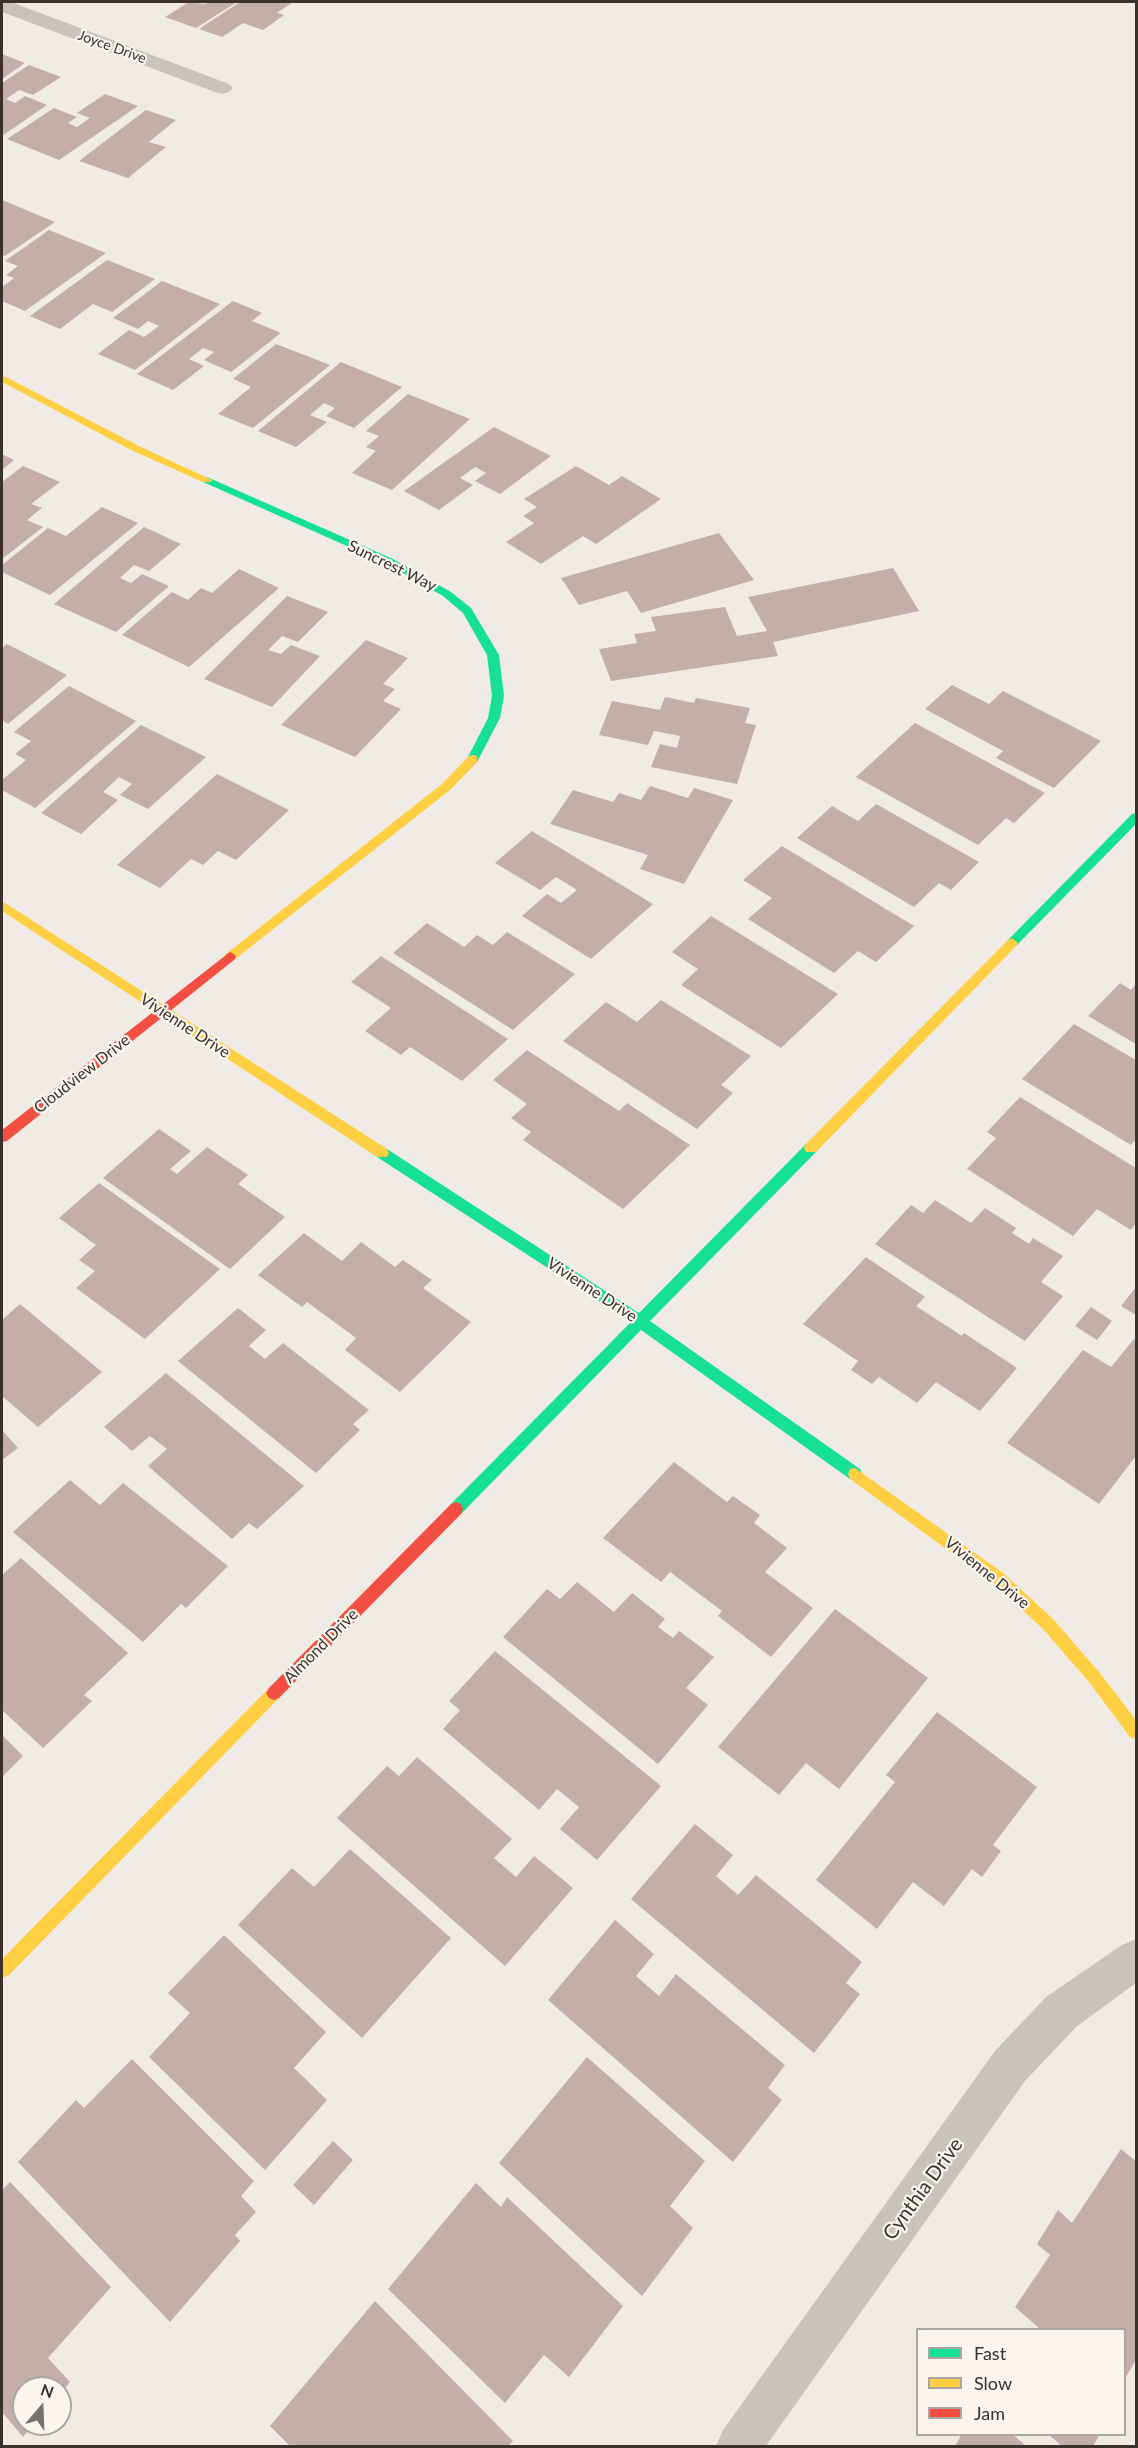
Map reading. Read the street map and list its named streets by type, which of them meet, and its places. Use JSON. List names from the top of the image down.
{
  "streets": {
    "street": [
      "Joyce Drive",
      "Suncrest Way",
      "Vivienne Drive",
      "Cloudview Drive",
      "Almond Drive",
      "Cynthia Drive"
    ]
  },
  "crossings": [
    ["Suncrest Way", "Vivienne Drive"],
    ["Suncrest Way", "Cloudview Drive"],
    ["Vivienne Drive", "Cloudview Drive"],
    ["Vivienne Drive", "Almond Drive"]
  ],
  "legend": ["Fast", "Slow", "Jam"],
  "north": "top"
}
